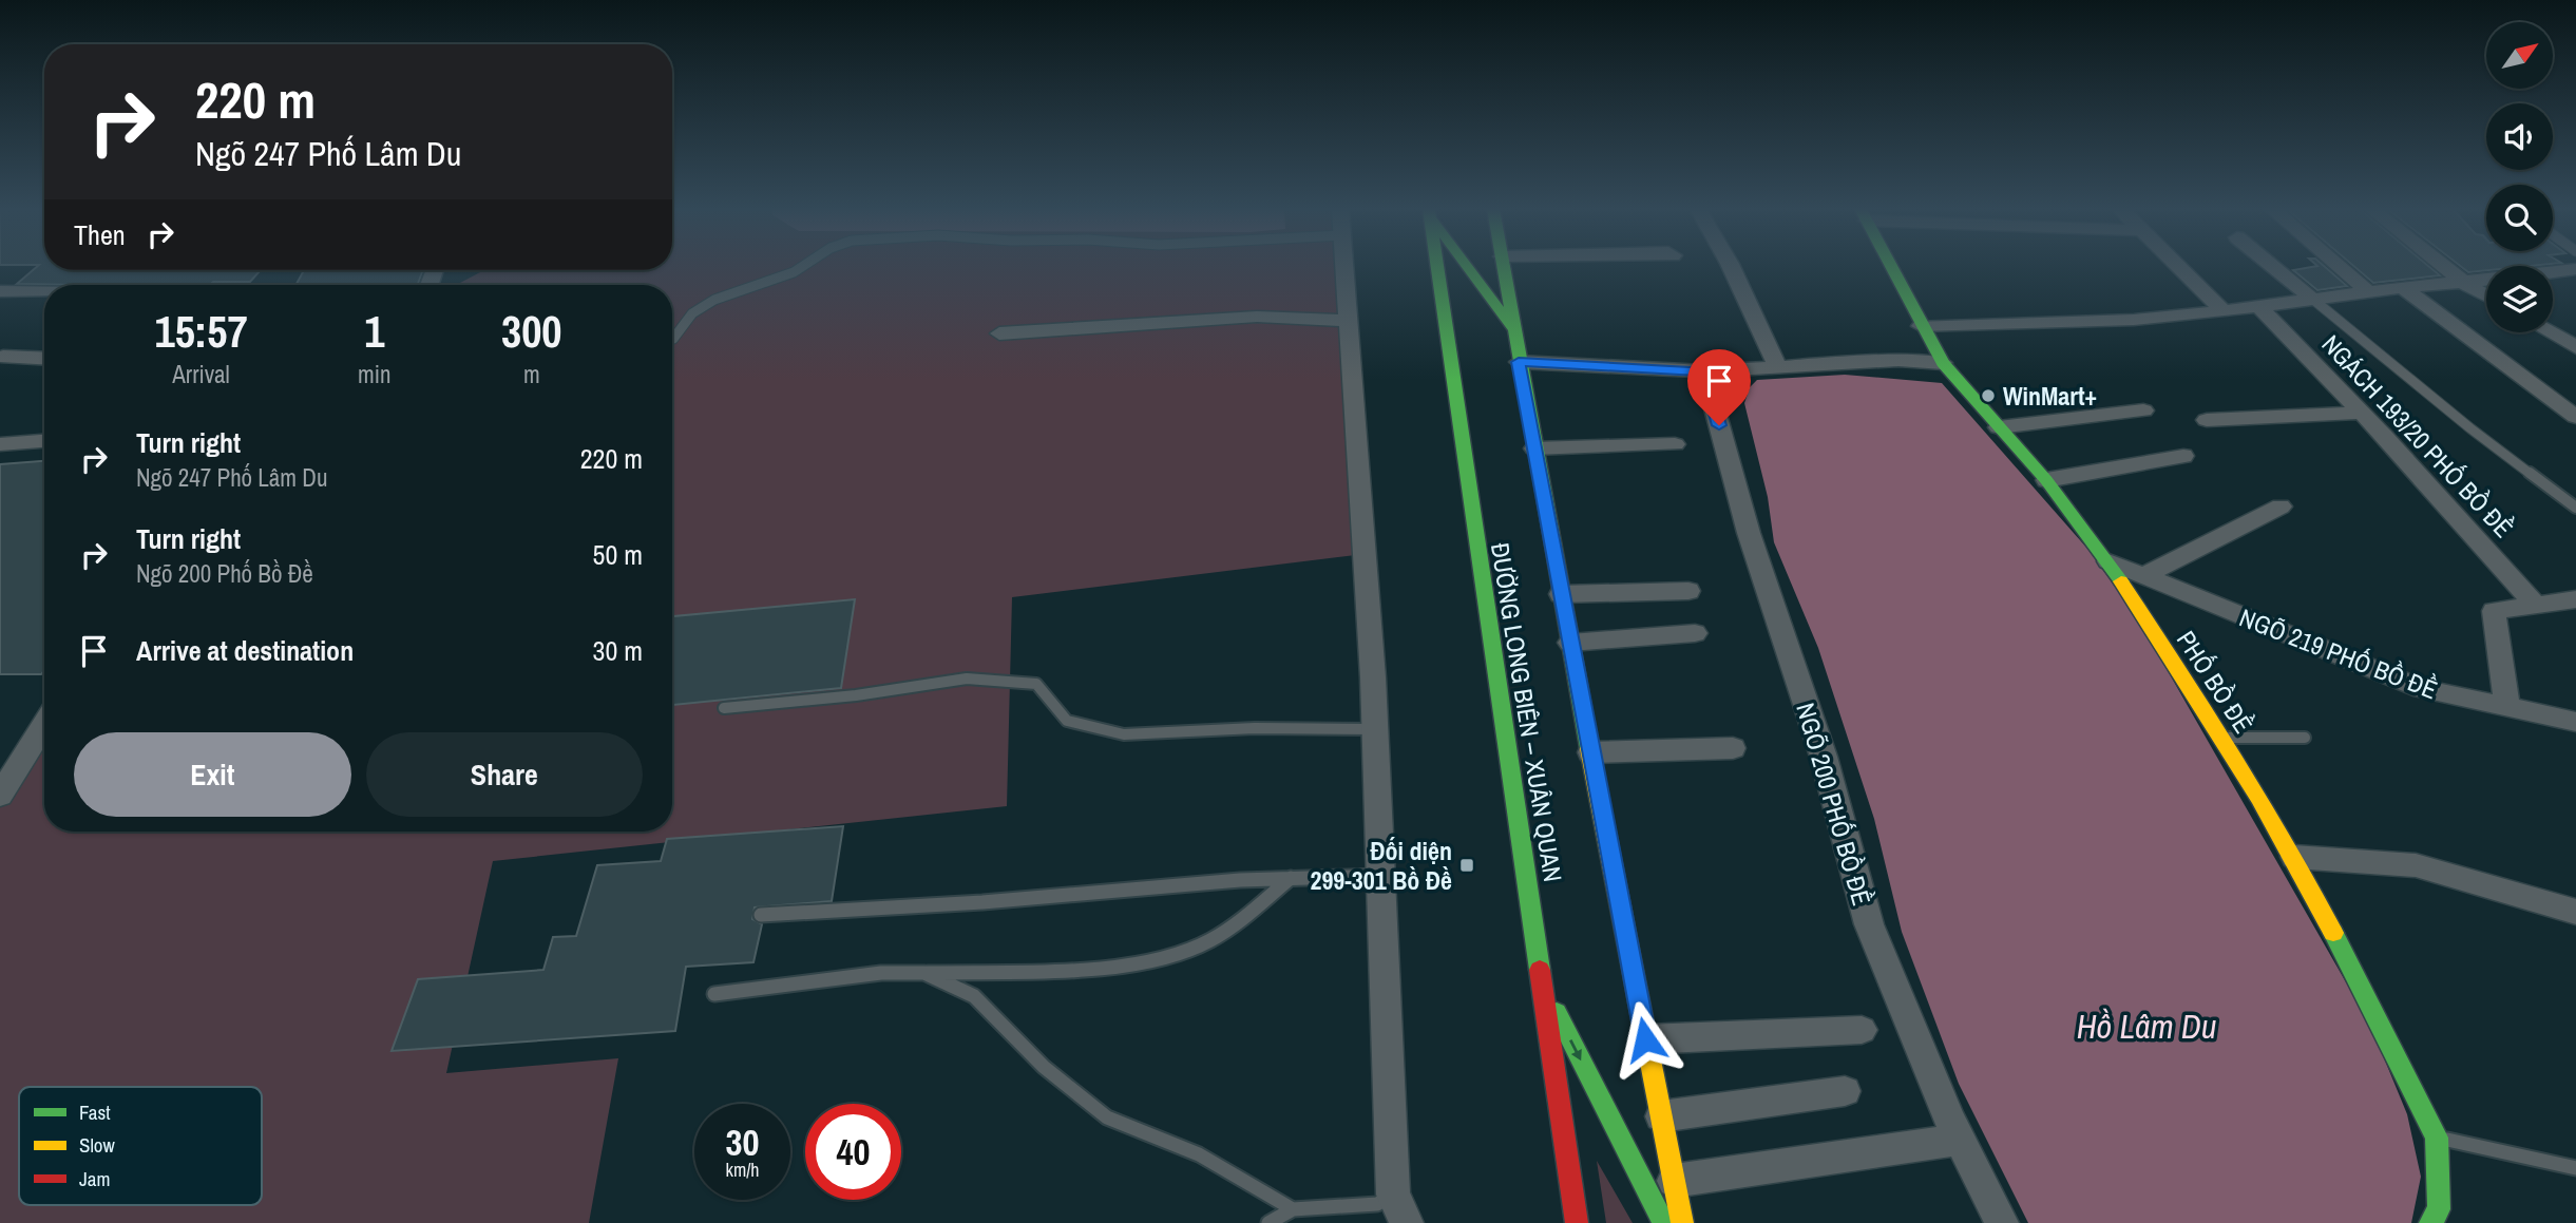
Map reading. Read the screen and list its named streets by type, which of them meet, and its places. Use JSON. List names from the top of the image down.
{
  "streets": {
    "street": [
      "NGÁCH 193/20 PHỐ BỒ ĐỀ",
      "NGÕ 219 PHỐ BỒ ĐỀ",
      "PHỐ BỒ ĐỀ",
      "ĐƯỜNG LONG BIÊN – XUÂN QUAN",
      "NGÕ 200 PHỐ BỒ ĐỀ"
    ]
  },
  "crossings": [
    ["NGÕ 219 PHỐ BỒ ĐỀ", "PHỐ BỒ ĐỀ"]
  ],
  "water": ["Hồ Lâm Du"],
  "places": {
    "other": ["WinMart+"],
    "transit": ["Đối diện 299-301 Bồ Đề"]
  },
  "legend": ["Fast", "Slow", "Jam"],
  "north": "top right",
  "page": {
    "turn": ["220 m", "Ngõ 247 Phố Lâm Du"],
    "then": "Then",
    "eta": [
      "15:57",
      "Arrival",
      "1",
      "min",
      "300",
      "m"
    ],
    "list": [
      {
        "name": "Turn right",
        "note": "Ngõ 247 Phố Lâm Du",
        "value": "220 m"
      },
      {
        "name": "Turn right",
        "note": "Ngõ 200 Phố Bồ Đề",
        "value": "50 m"
      },
      {
        "name": "Arrive at destination",
        "value": "30 m"
      }
    ],
    "buttons": ["Exit", "Share"],
    "speed": "30 km/h",
    "limit": "40"
  }
}
